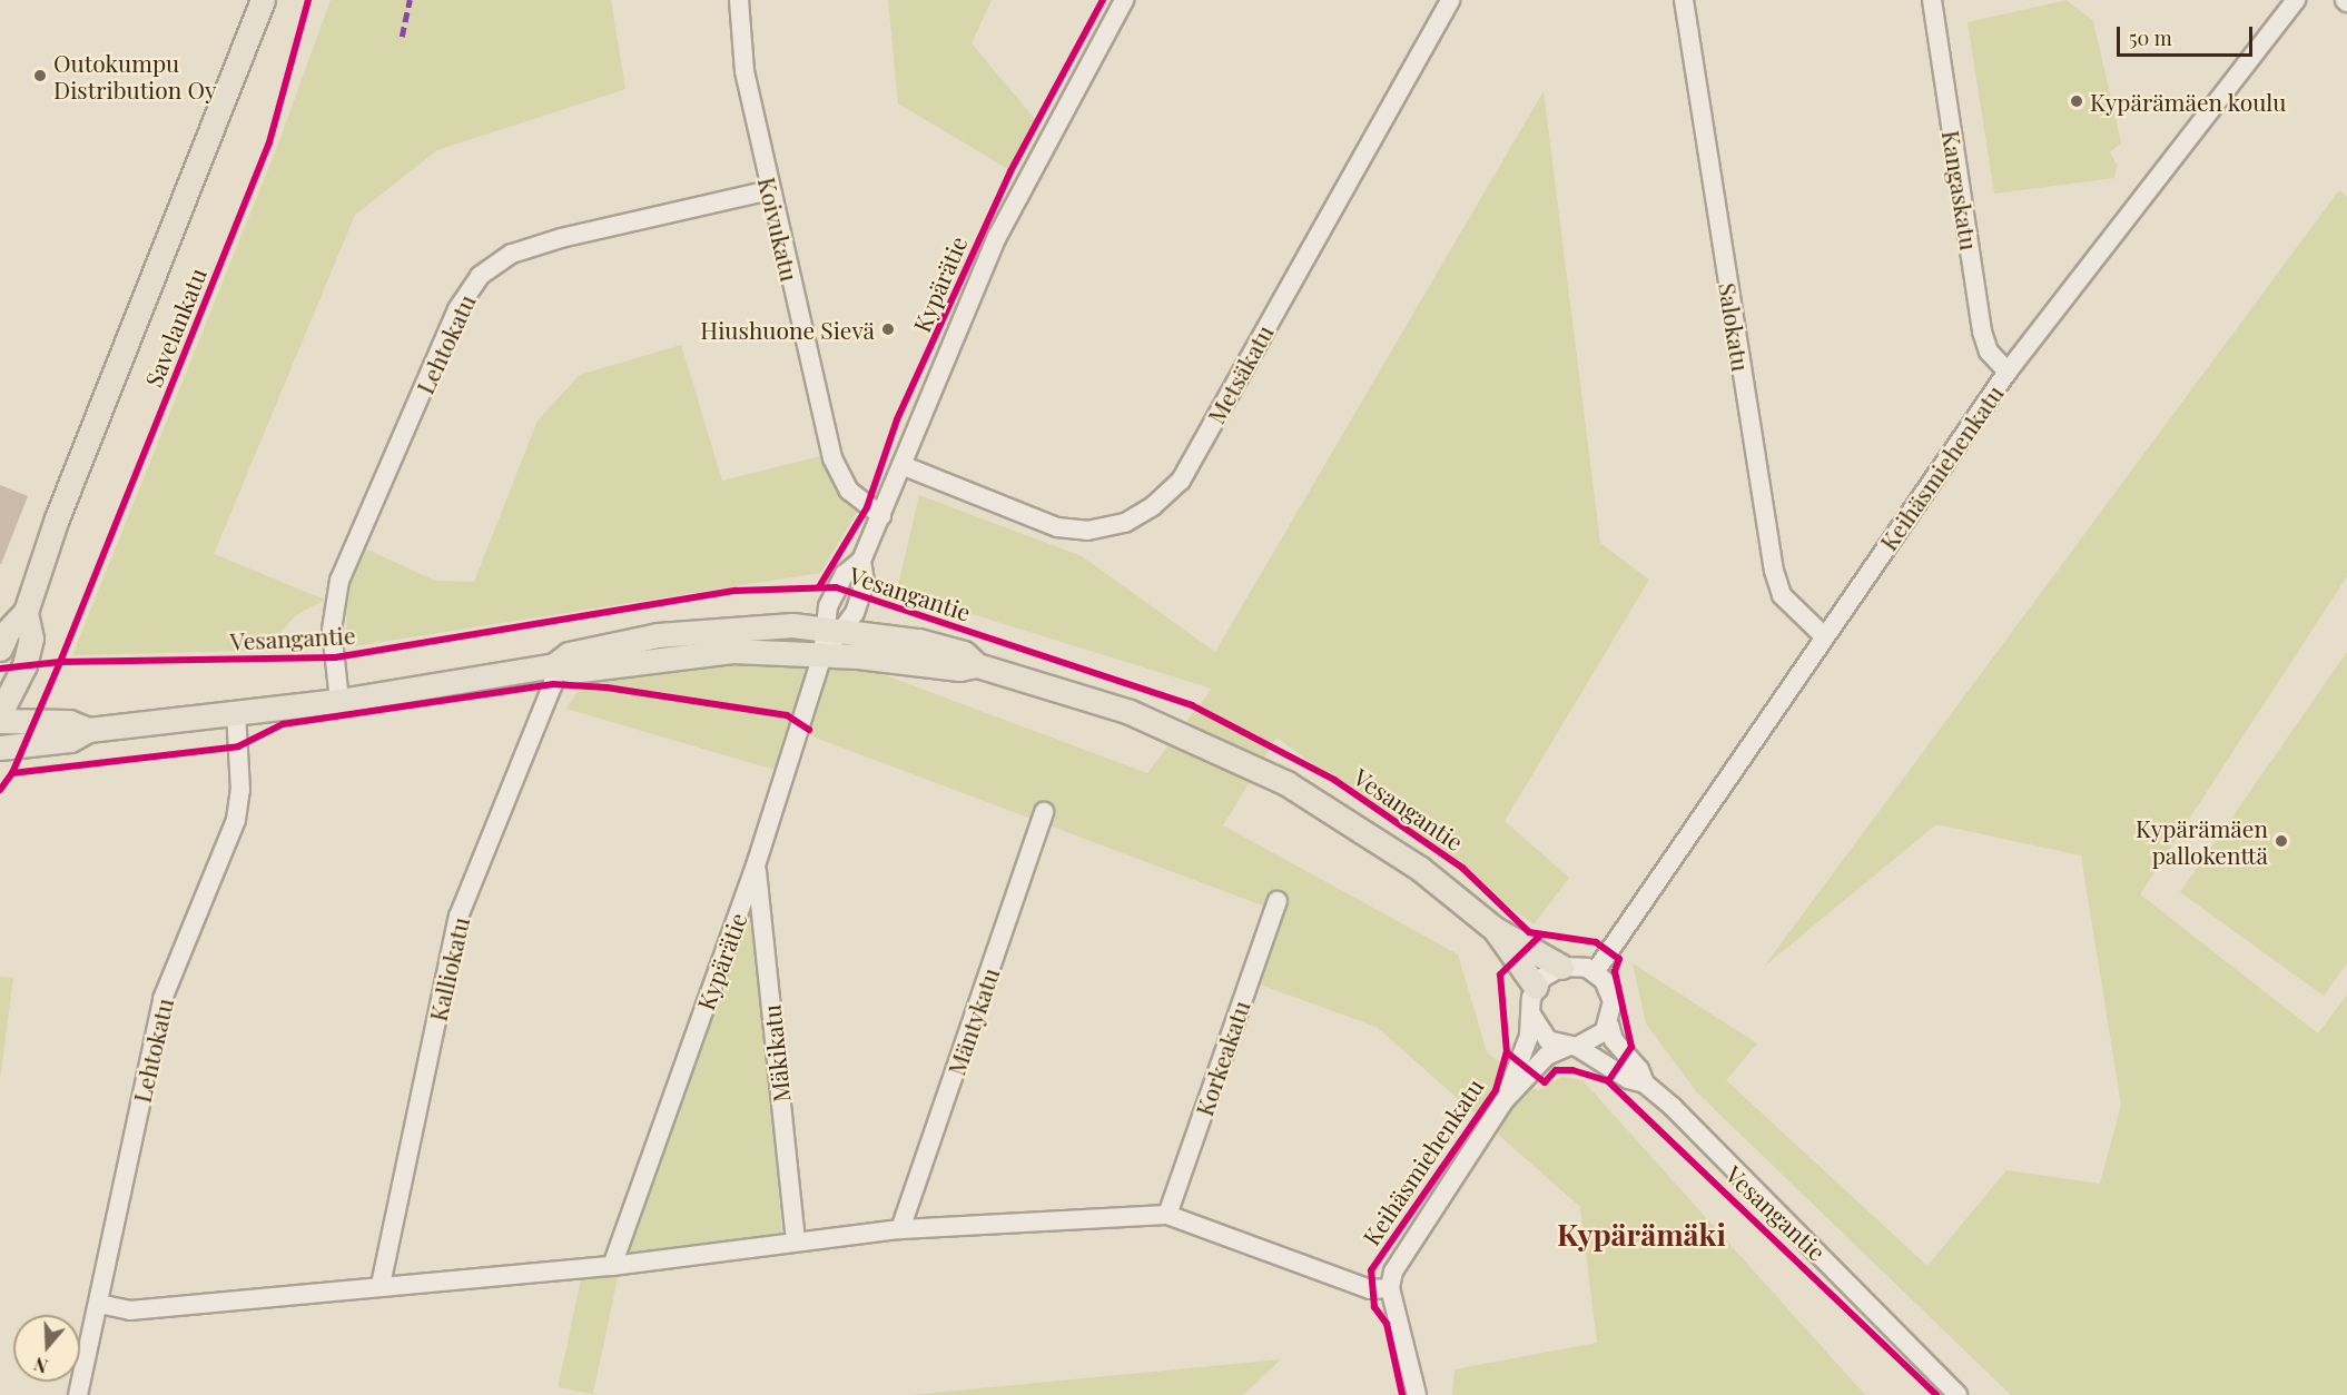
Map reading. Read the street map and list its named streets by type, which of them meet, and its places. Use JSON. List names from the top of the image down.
{
  "streets": {
    "main road": ["Savelankatu", "Vesangantie"],
    "street": [
      "Kangaskatu",
      "Koivukatu",
      "Kypärätie",
      "Salokatu",
      "Lehtokatu",
      "Metsäkatu",
      "Keihäsmiehenkatu",
      "Kalliokatu",
      "Mäntykatu",
      "Mäkikatu",
      "Korkeakatu"
    ]
  },
  "crossings": [
    ["Kangaskatu", "Keihäsmiehenkatu"],
    ["Koivukatu", "Kypärätie"],
    ["Koivukatu", "Lehtokatu"],
    ["Kypärätie", "Metsäkatu"],
    ["Kypärätie", "Vesangantie"],
    ["Kypärätie", "Mäkikatu"],
    ["Salokatu", "Keihäsmiehenkatu"],
    ["Lehtokatu", "Vesangantie"],
    ["Keihäsmiehenkatu", "Vesangantie"],
    ["Vesangantie", "Kalliokatu"]
  ],
  "districts": ["Kypärämäki"],
  "places": [
    "Outokumpu Distribution Oy",
    "Kypärämäen koulu",
    "Hiushuone Sievä",
    "Kypärämäen pallokenttä"
  ],
  "scale_bar": "50 m",
  "north": "bottom"
}
